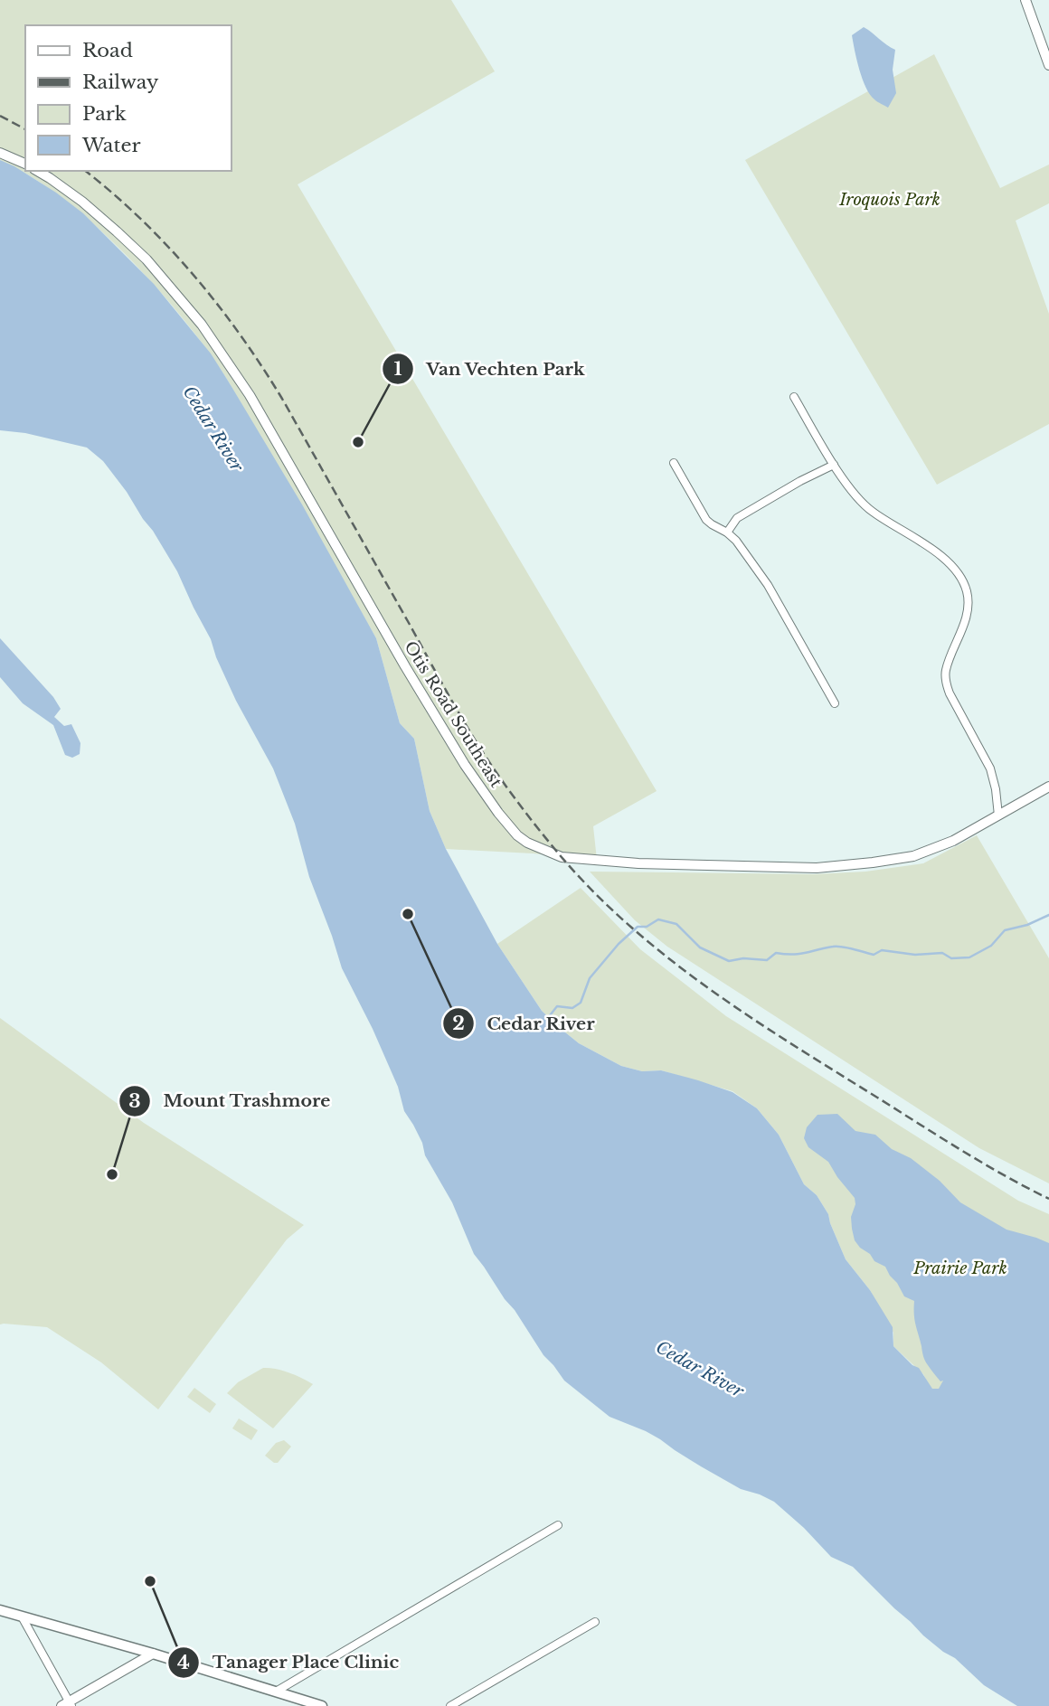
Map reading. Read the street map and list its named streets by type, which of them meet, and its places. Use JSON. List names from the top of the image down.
{
  "streets": {
    "street": ["Otis Road Southeast"]
  },
  "water": ["Cedar River"],
  "parks": ["Iroquois Park", "Prairie Park"],
  "places": [
    "Van Vechten Park",
    "Cedar River",
    "Mount Trashmore",
    "Tanager Place Clinic"
  ],
  "legend": [
    "Road",
    "Railway",
    "Park",
    "Water"
  ]
}
